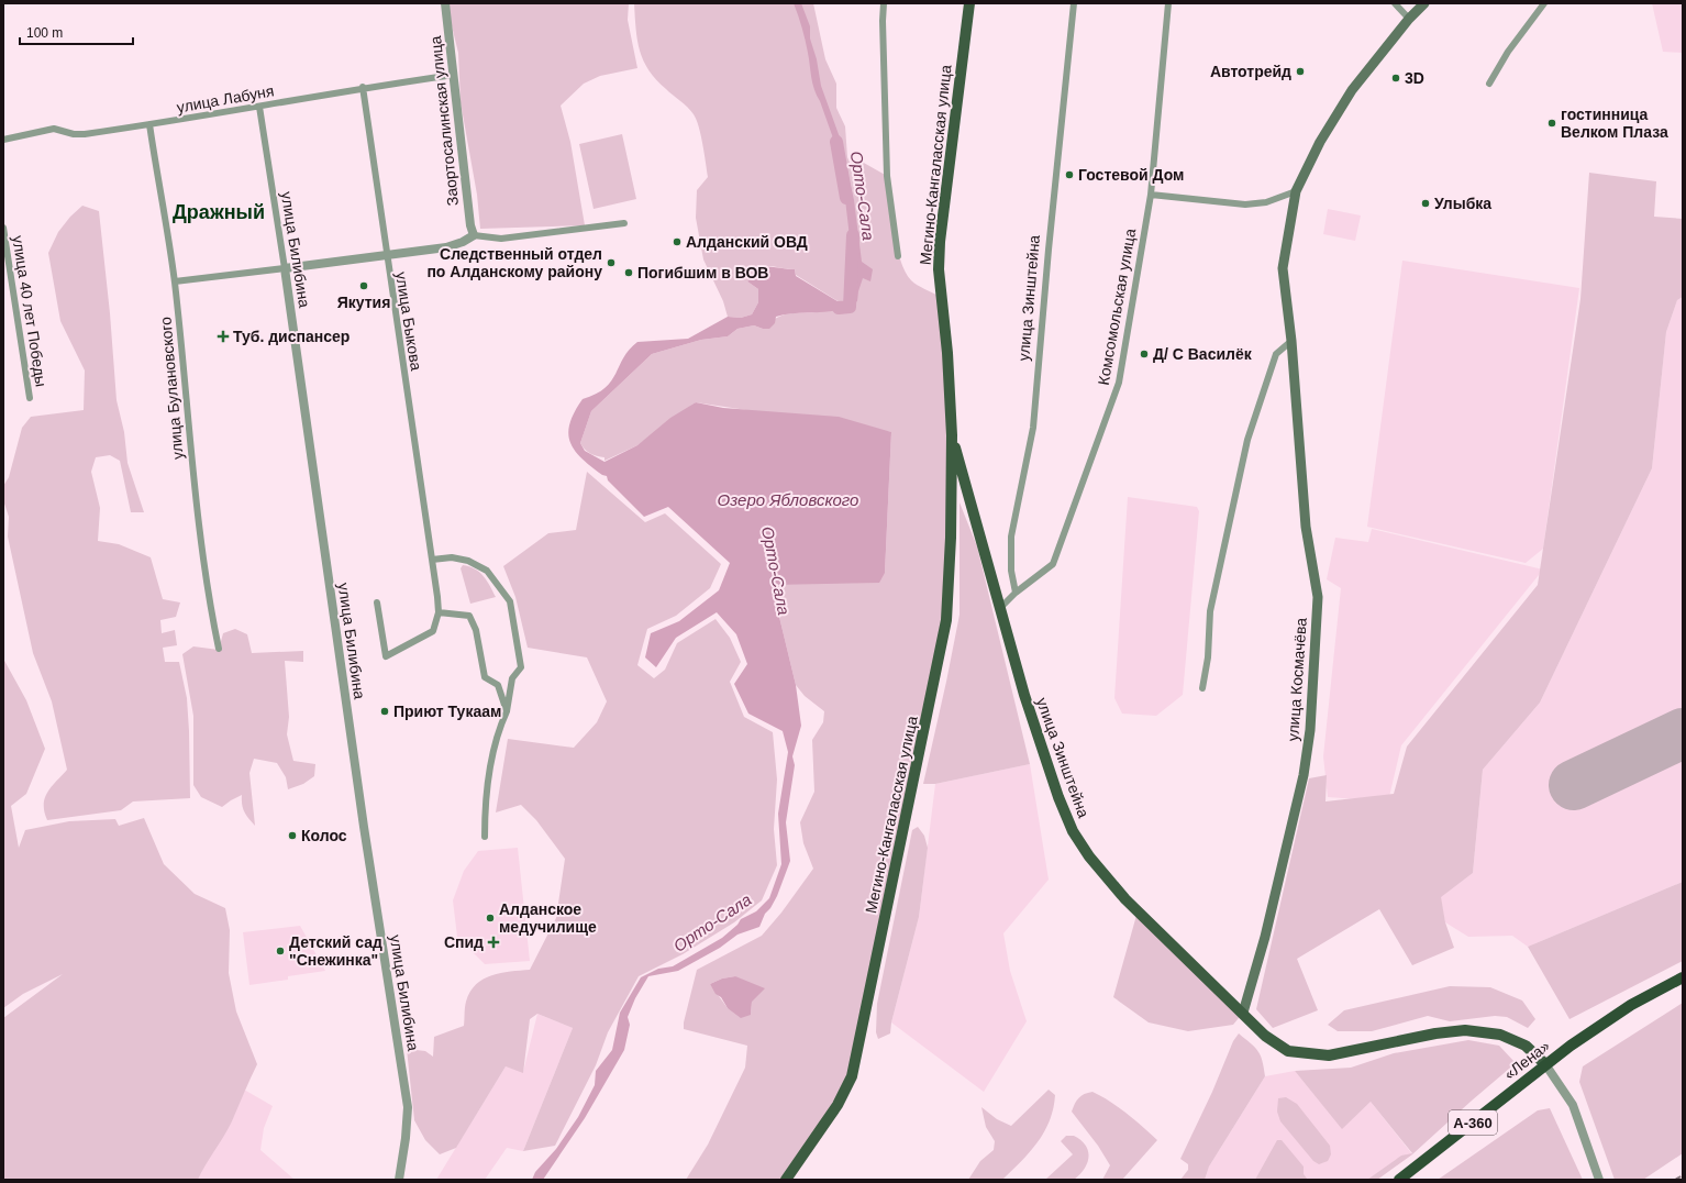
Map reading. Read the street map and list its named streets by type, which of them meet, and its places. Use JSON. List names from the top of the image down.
{
  "streets": {
    "highway": ["«Лена»", "А-360"],
    "main road": ["Мегино-Кангаласская улица", "улица Зинштейна", "улица Космачёва"],
    "street": [
      "улица Лабуня",
      "Заортосалинская улица",
      "улица Билибина",
      "Комсомольская улица",
      "улица 40 лет Победы",
      "улица Быкова",
      "улица Булановского"
    ]
  },
  "crossings": [
    ["улица Лабуня", "Заортосалинская улица"],
    ["улица Лабуня", "улица Билибина"],
    ["улица Лабуня", "улица Быкова"],
    ["улица Лабуня", "улица Булановского"],
    ["Мегино-Кангаласская улица", "улица Зинштейна"],
    ["Мегино-Кангаласская улица", "Комсомольская улица"],
    ["улица Зинштейна", "Комсомольская улица"],
    ["улица Зинштейна", "улица Космачёва"],
    ["улица Зинштейна", "«Лена»"]
  ],
  "districts": ["Дражный"],
  "water": ["Орто-Сала", "Озеро Ябловского"],
  "places": {
    "other": [
      "Автотрейд",
      "3D",
      "гостинница Велком Плаза",
      "Гостевой Дом",
      "Улыбка",
      "Алданский ОВД",
      "Следственный отдел по Алданскому району",
      "Погибшим в ВОВ",
      "Якутия",
      "Д/ С Василёк",
      "Приют Тукаам",
      "Колос",
      "Алданское медучилище",
      "Детский сад \"Снежинка\""
    ],
    "health": ["Туб. диспансер", "Спид"]
  },
  "scale_bar": "100 m"
}
